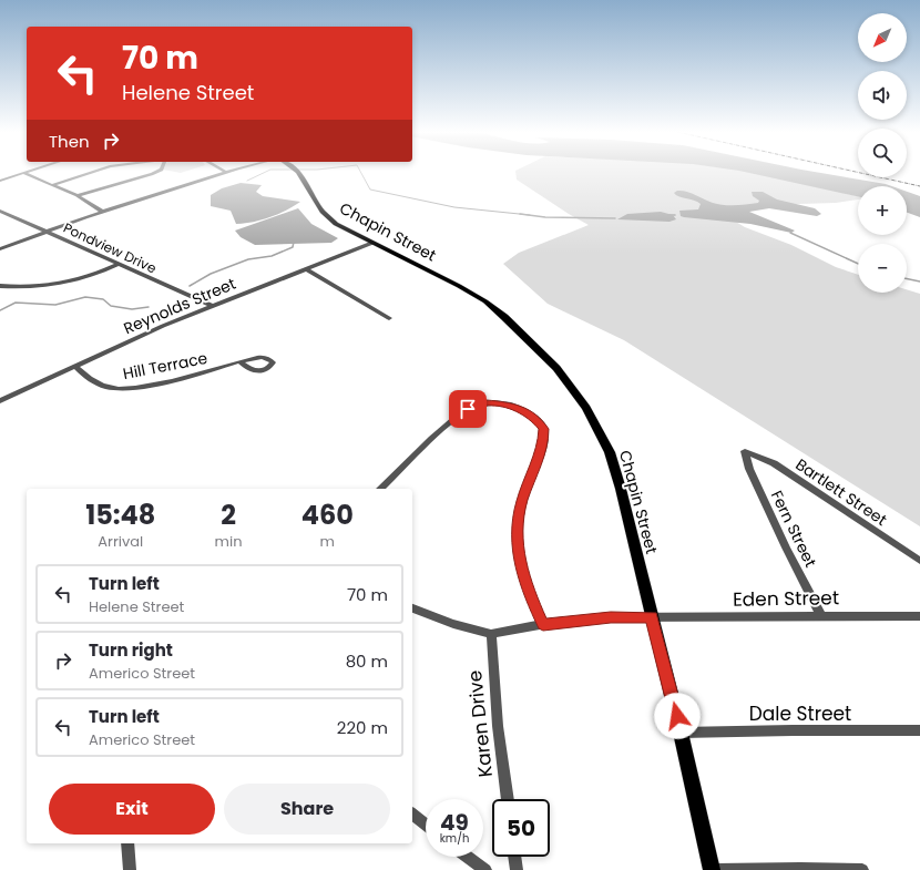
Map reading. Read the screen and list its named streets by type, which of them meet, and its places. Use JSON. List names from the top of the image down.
{
  "streets": {
    "main road": ["Chapin Street"],
    "street": [
      "Pondview Drive",
      "Reynolds Street",
      "Hill Terrace",
      "Bartlett Street",
      "Fern Street",
      "Eden Street",
      "Dale Street",
      "Karen Drive"
    ]
  },
  "crossings": [
    ["Chapin Street", "Reynolds Street"],
    ["Chapin Street", "Eden Street"],
    ["Chapin Street", "Dale Street"],
    ["Pondview Drive", "Reynolds Street"],
    ["Reynolds Street", "Hill Terrace"],
    ["Bartlett Street", "Fern Street"],
    ["Fern Street", "Eden Street"],
    ["Eden Street", "Karen Drive"]
  ],
  "north": "bottom left",
  "page": {
    "map_buttons": ["+", "−"],
    "turn": ["70 m", "Helene Street"],
    "then": "Then",
    "eta": [
      "15:48",
      "Arrival",
      "2",
      "min",
      "460",
      "m"
    ],
    "list": [
      {
        "name": "Turn left",
        "note": "Helene Street",
        "value": "70 m"
      },
      {
        "name": "Turn right",
        "note": "Americo Street",
        "value": "80 m"
      },
      {
        "name": "Turn left",
        "note": "Americo Street",
        "value": "220 m"
      }
    ],
    "buttons": ["Exit", "Share"],
    "speed": "49 km/h",
    "limit": "50"
  }
}
